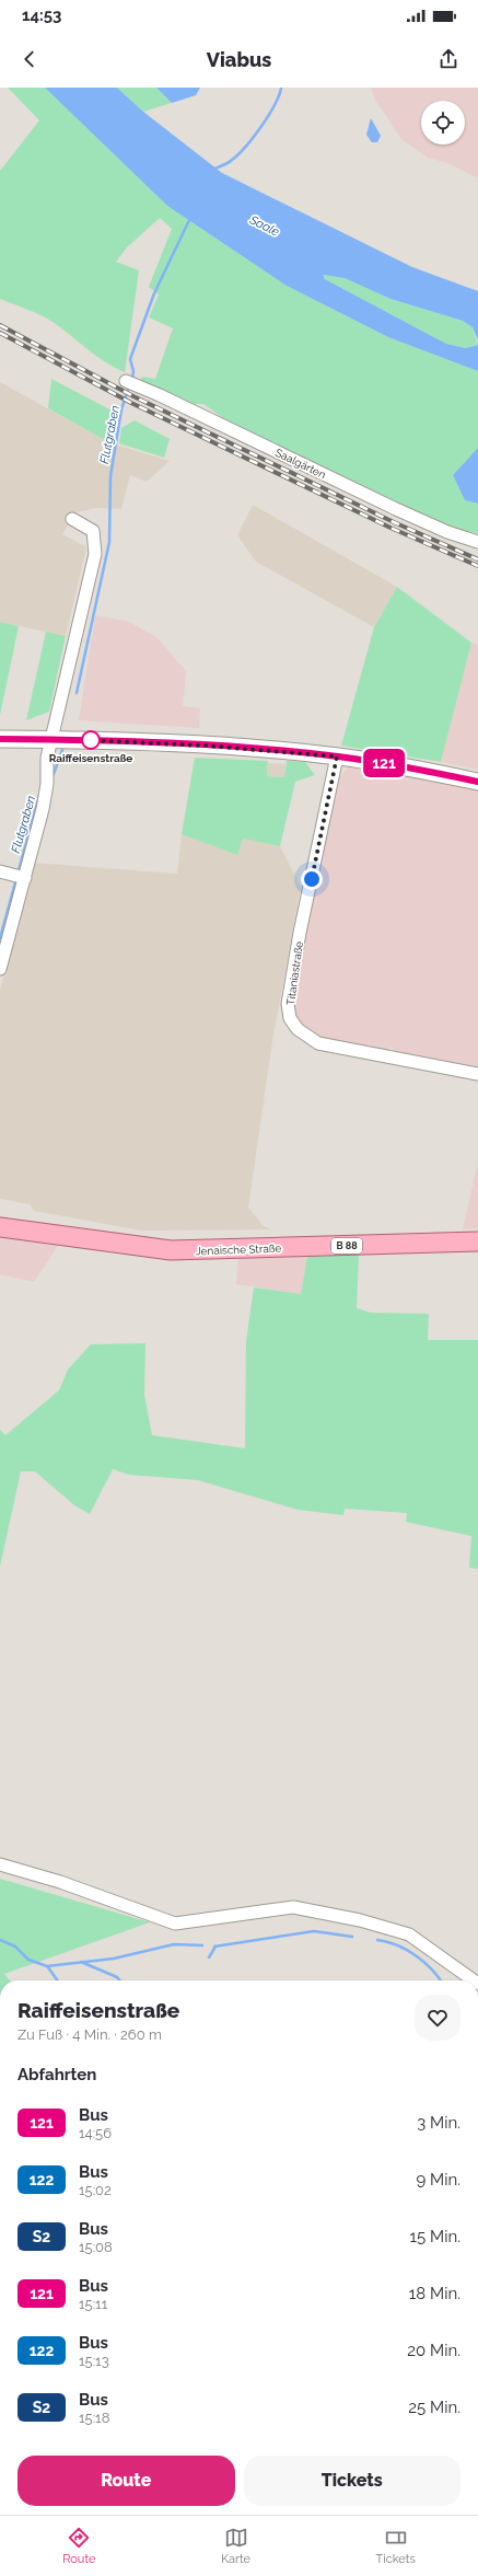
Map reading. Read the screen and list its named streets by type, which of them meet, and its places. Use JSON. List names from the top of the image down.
{
  "streets": {
    "main road": ["B 88", "Jenaische Straße"],
    "street": ["Saalgärten", "Titaniastraße"]
  },
  "water": ["Saale", "Flutgraben"],
  "places": ["Raiffeisenstraße"],
  "lines": ["bus line 121"],
  "page": {
    "status": "14:53",
    "header": "Viabus",
    "on_map": "121",
    "heading": [
      ["Raiffeisenstraße", "Zu Fuß · 4 Min. · 260 m"],
      "Abfahrten"
    ],
    "list": [
      {
        "mark": "121",
        "name": "Bus",
        "note": "14:56",
        "value": "3 Min."
      },
      {
        "mark": "122",
        "name": "Bus",
        "note": "15:02",
        "value": "9 Min."
      },
      {
        "mark": "S2",
        "name": "Bus",
        "note": "15:08",
        "value": "15 Min."
      },
      {
        "mark": "121",
        "name": "Bus",
        "note": "15:11",
        "value": "18 Min."
      },
      {
        "mark": "122",
        "name": "Bus",
        "note": "15:13",
        "value": "20 Min."
      },
      {
        "mark": "S2",
        "name": "Bus",
        "note": "15:18",
        "value": "25 Min."
      }
    ],
    "buttons": ["Route", "Tickets"],
    "tabs": ["Route", "Karte", "Tickets"]
  }
}
